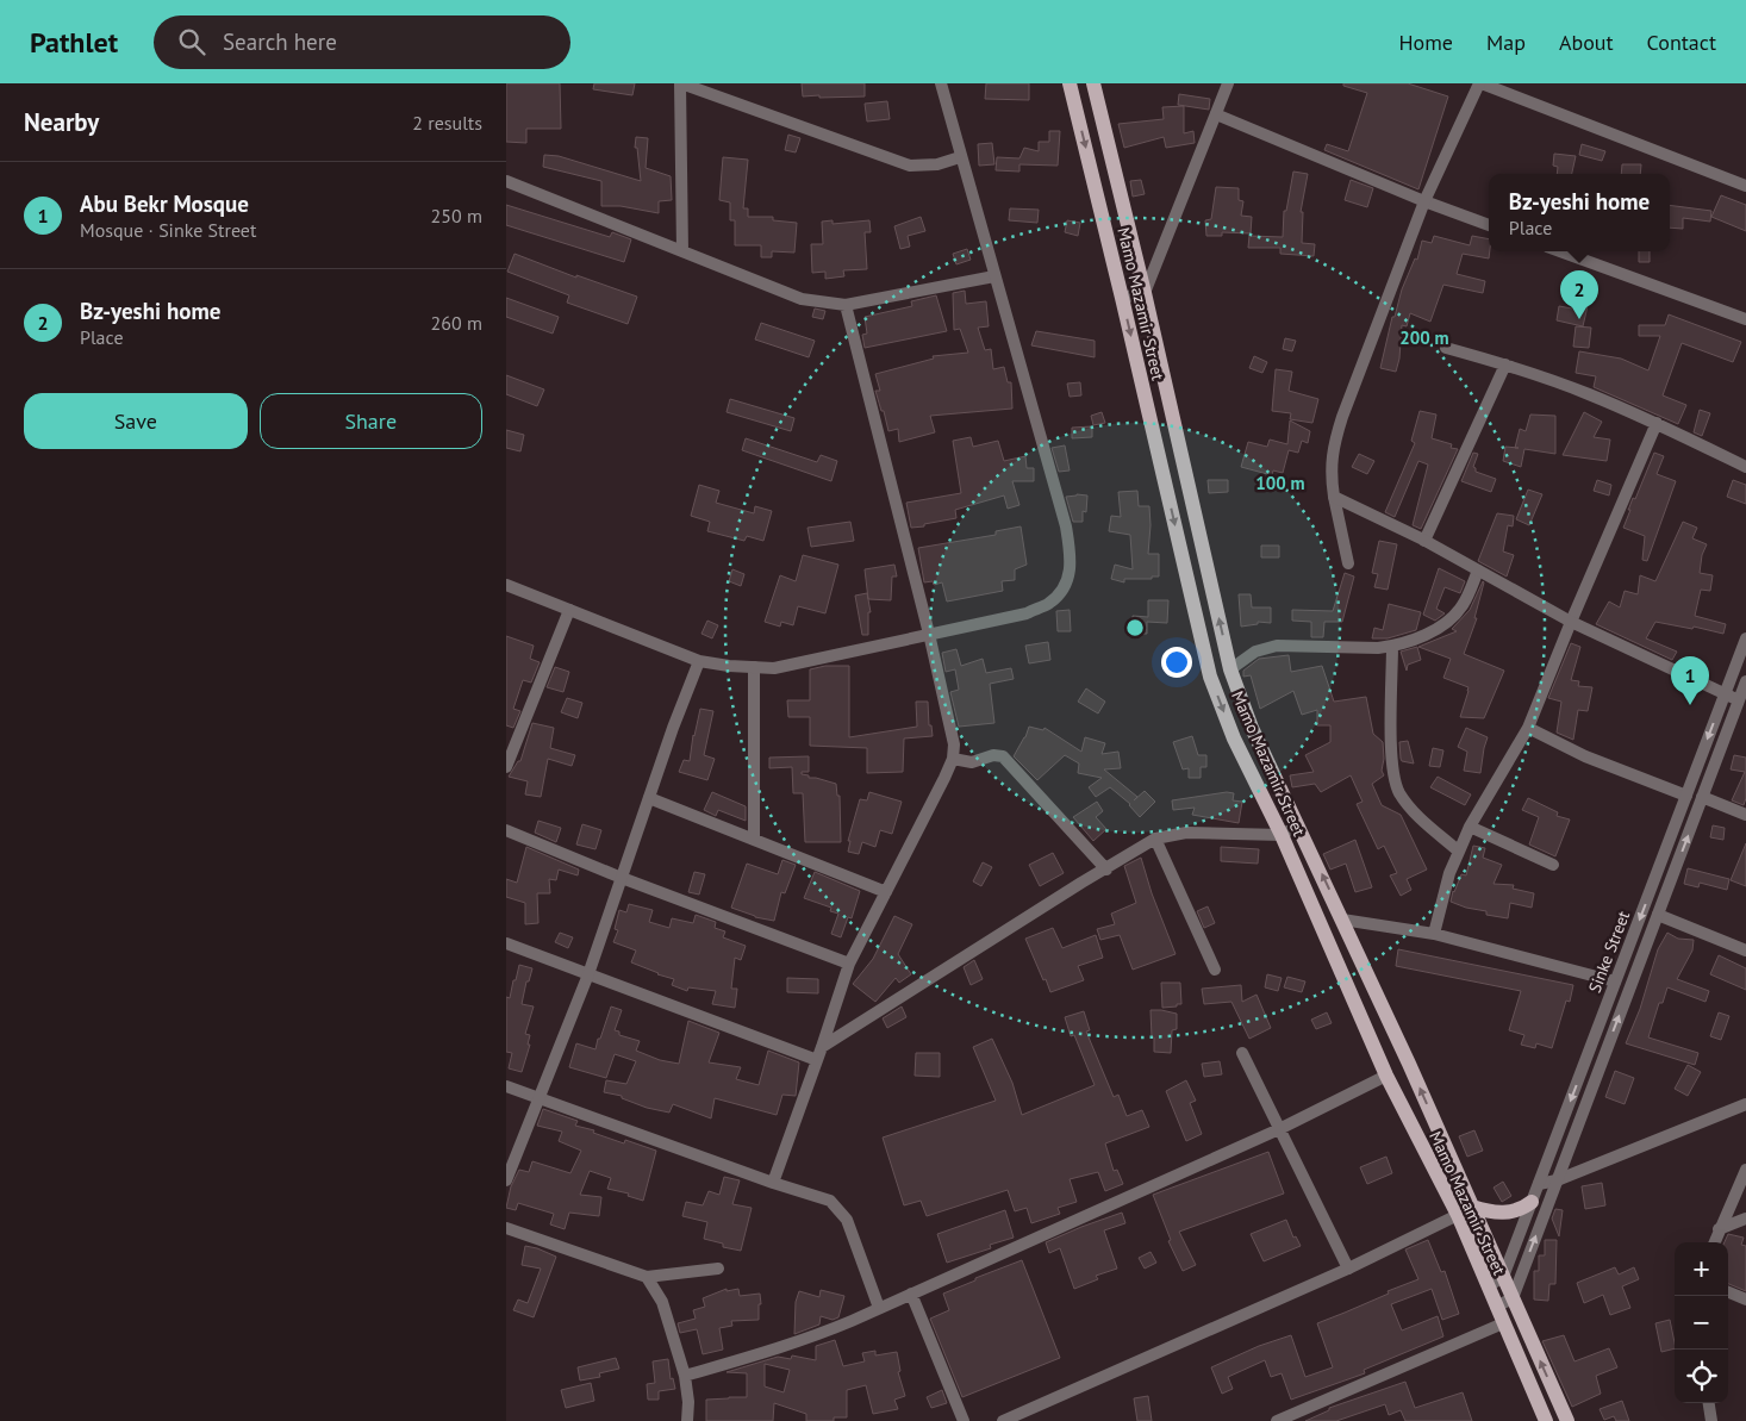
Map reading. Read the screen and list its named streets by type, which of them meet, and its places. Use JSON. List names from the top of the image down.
{
  "streets": {
    "main road": ["Mamo Mazamir Street"],
    "street": ["Sinke Street"]
  },
  "crossings": [
    ["Mamo Mazamir Street", "Sinke Street"]
  ],
  "page": {
    "header": "Pathlet",
    "search": "Search here",
    "nav": [
      "Home",
      "Map",
      "About",
      "Contact"
    ],
    "heading": ["Nearby", "2 results"],
    "list": [
      {
        "mark": "1",
        "name": "Abu Bekr Mosque",
        "note": "Mosque · Sinke Street",
        "value": "250 m"
      },
      {
        "mark": "2",
        "name": "Bz-yeshi home",
        "note": "Place",
        "value": "260 m"
      }
    ],
    "popup": ["Bz-yeshi home", "Place"],
    "pins": ["2", "1"],
    "buttons": ["Save", "Share"],
    "map_buttons": ["+", "−"]
  },
  "rings": ["200 m", "100 m"]
}
